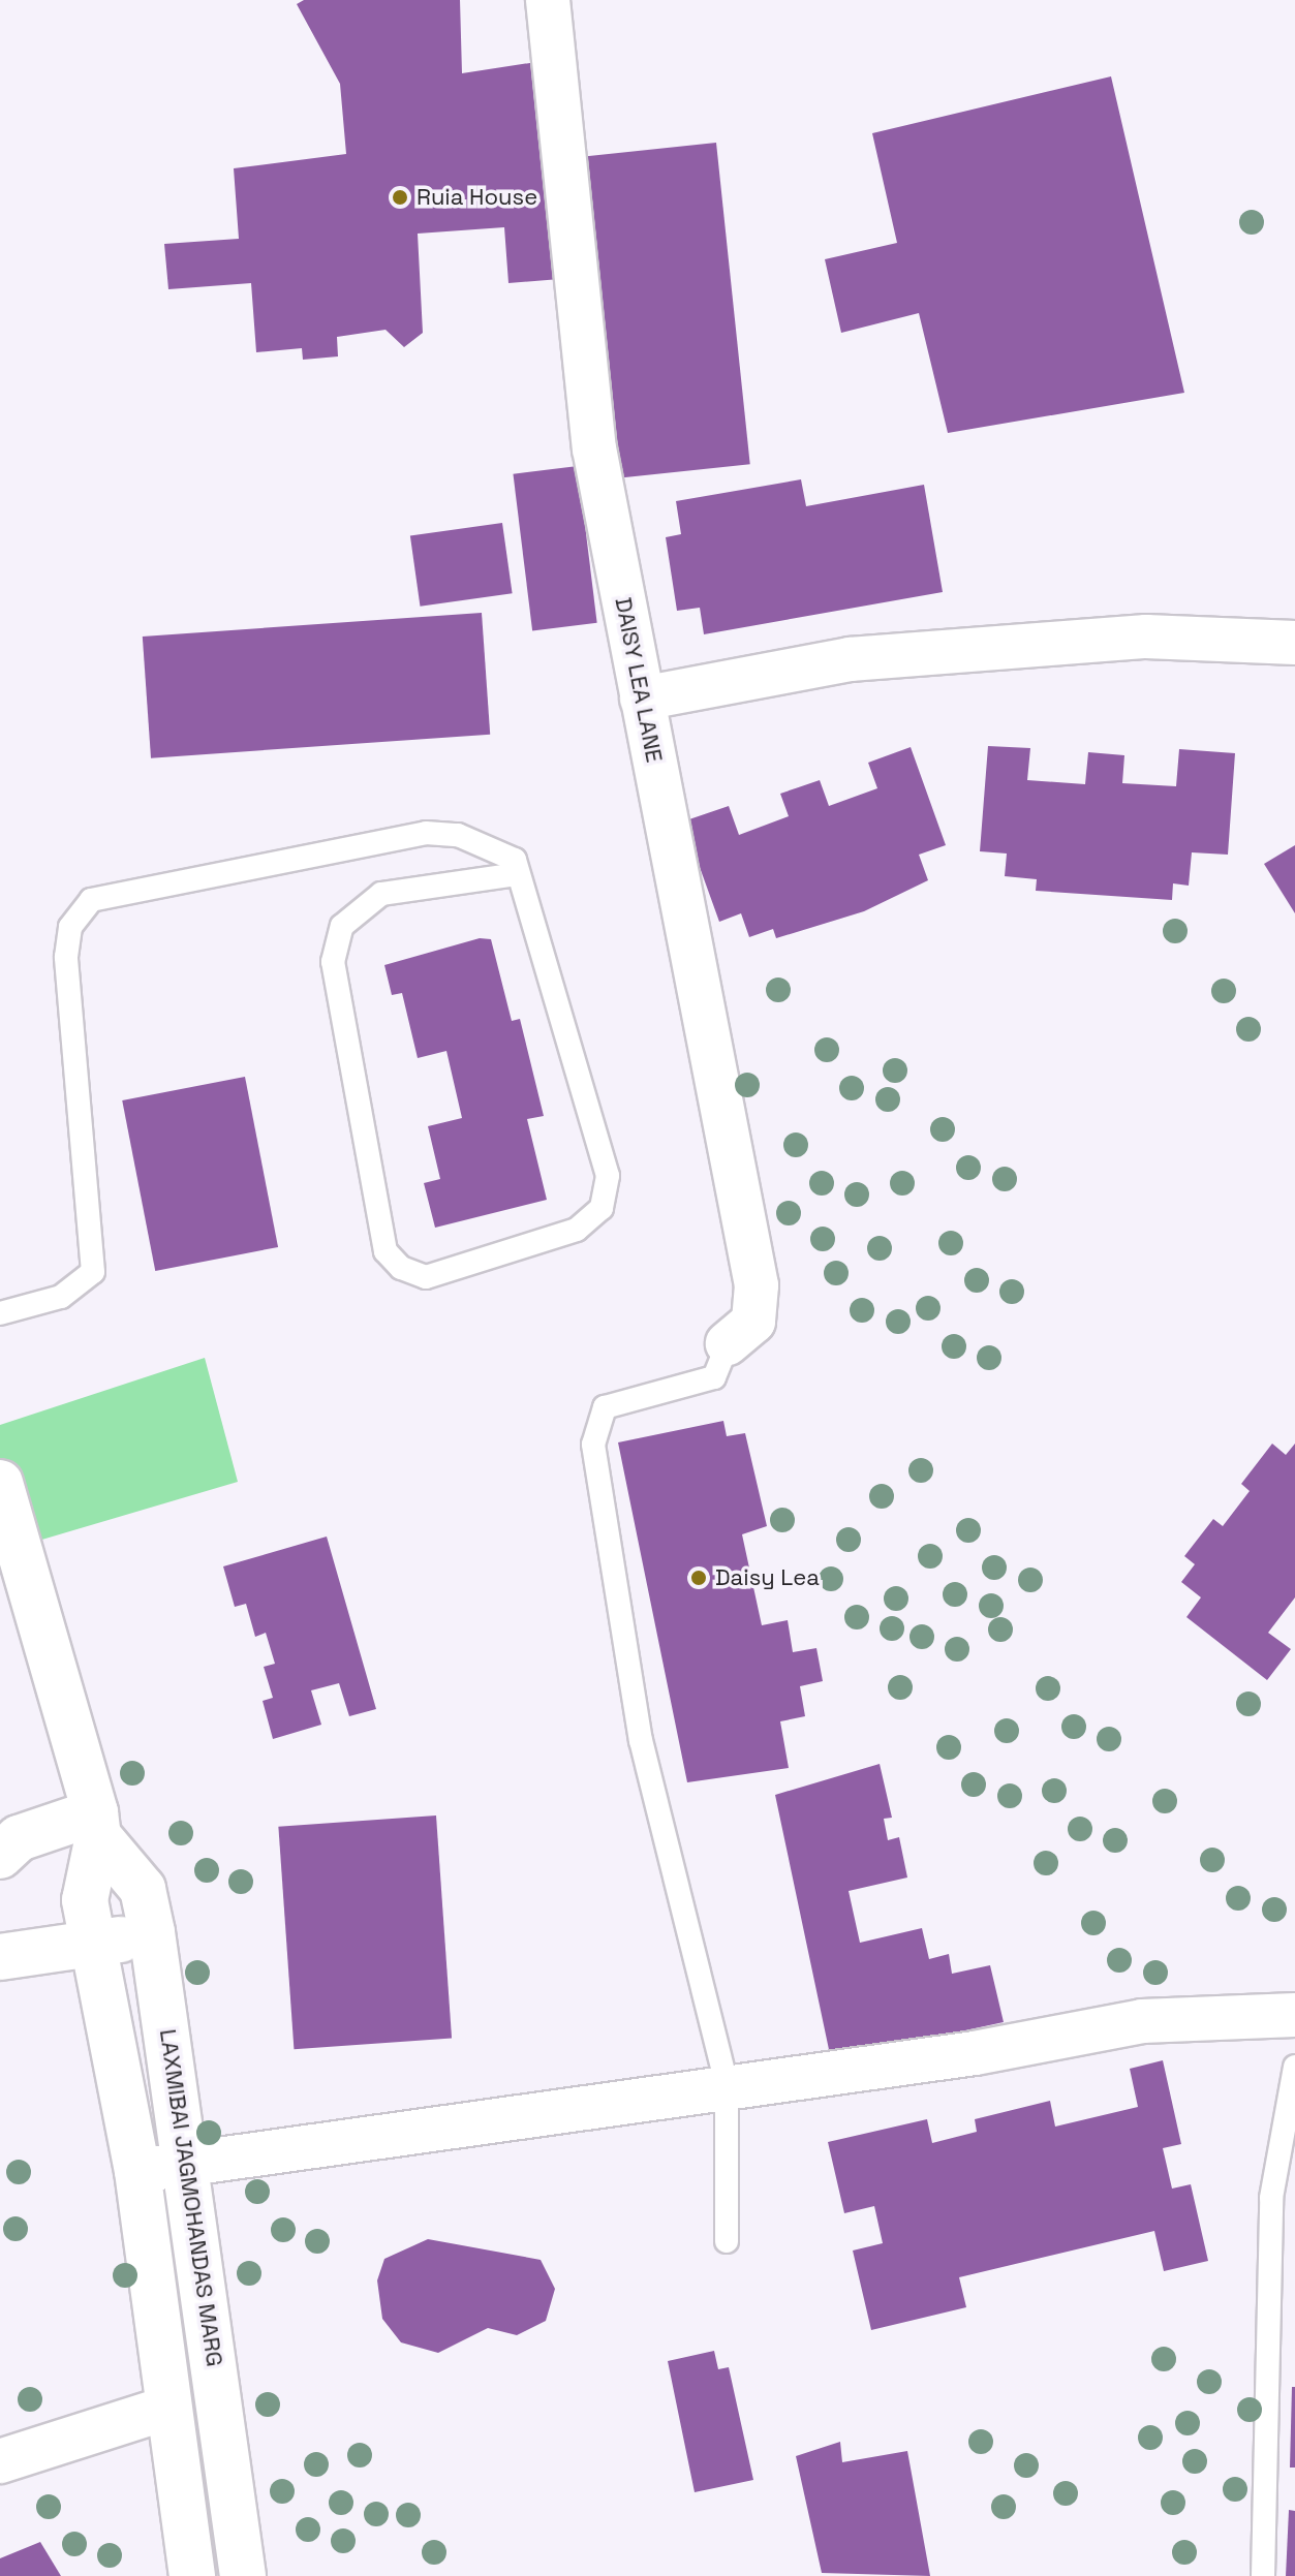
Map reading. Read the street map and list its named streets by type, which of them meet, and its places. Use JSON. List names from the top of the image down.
{
  "streets": {
    "main road": ["LAXMIBAI JAGMOHANDAS MARG"],
    "street": ["DAISY LEA LANE"]
  },
  "places": ["Ruia House", "Daisy Lea"]
}
